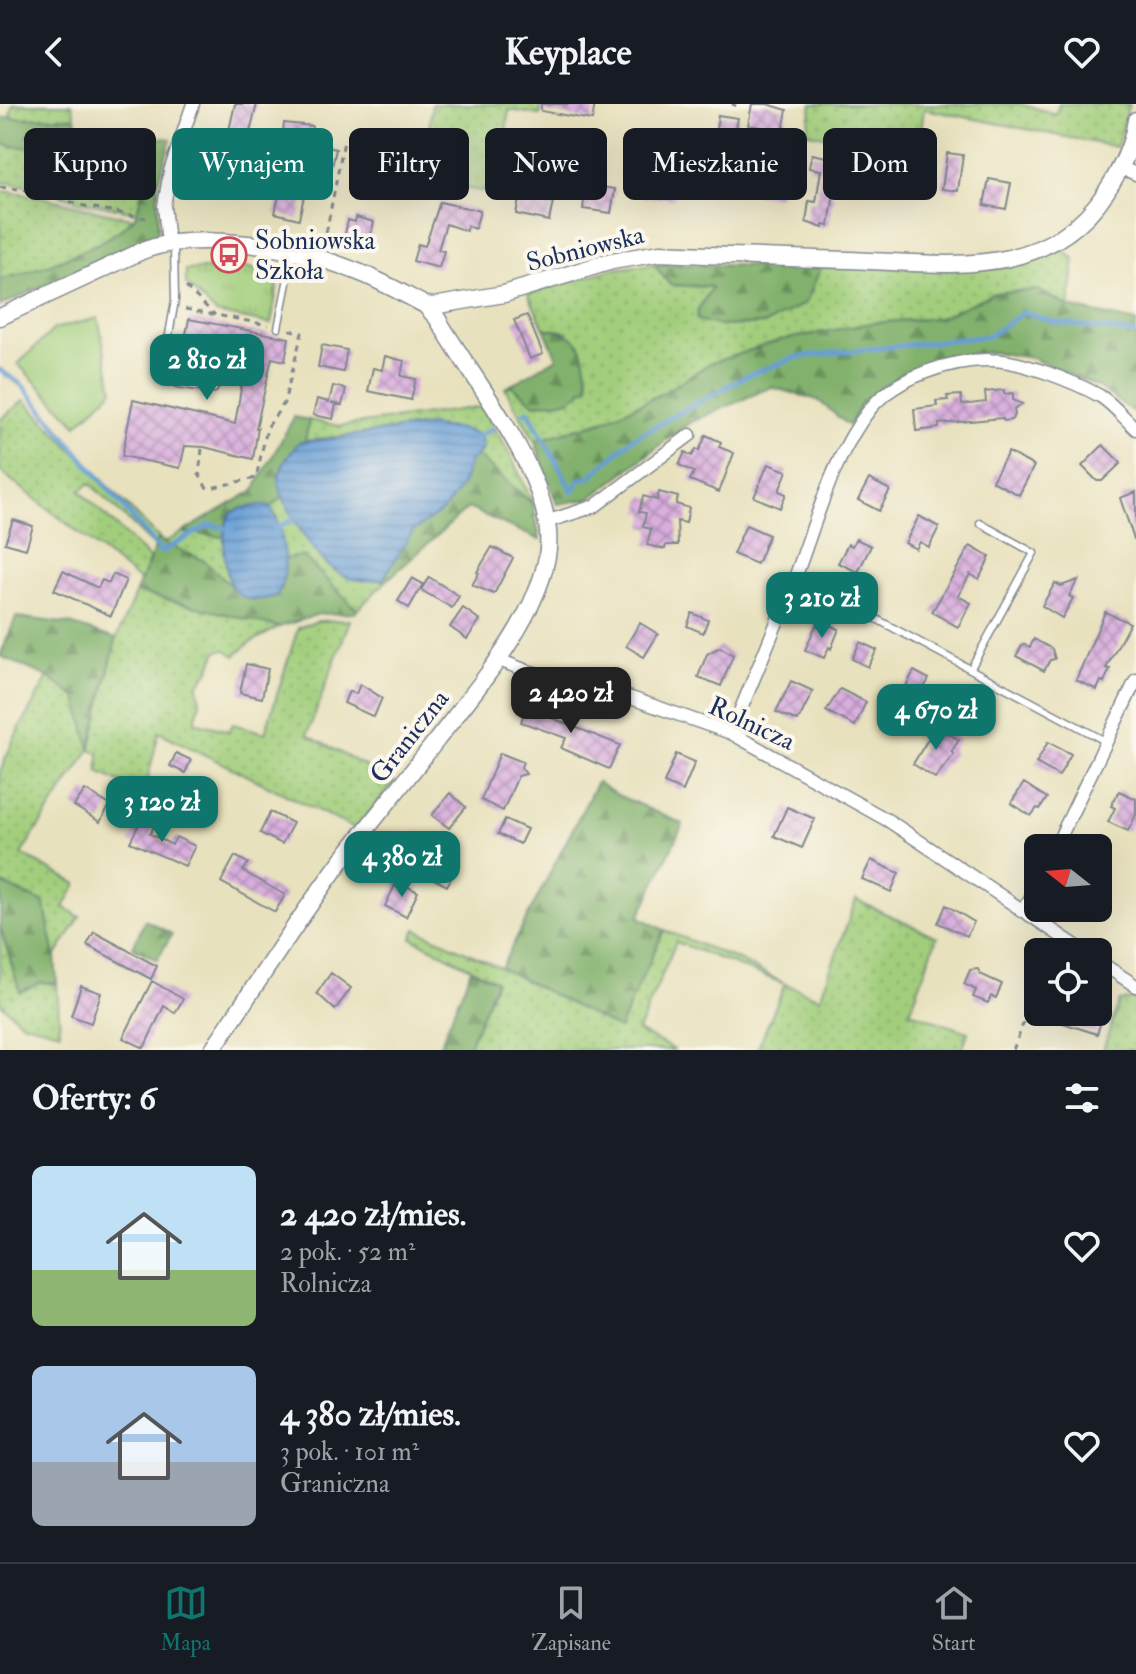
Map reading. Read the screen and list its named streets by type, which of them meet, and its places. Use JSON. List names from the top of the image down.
{
  "streets": {
    "street": ["Sobniowska", "Rolnicza", "Graniczna"]
  },
  "crossings": [
    ["Sobniowska", "Graniczna"],
    ["Rolnicza", "Graniczna"]
  ],
  "places": {
    "bus stop": ["Sobniowska Szkoła"]
  },
  "north": "left",
  "page": {
    "header": "Keyplace",
    "chip": [
      "Kupno",
      "Wynajem",
      "Filtry",
      "Nowe",
      "Mieszkanie",
      "Dom"
    ],
    "price": [
      "2 810 zł",
      "3 210 zł",
      "2 420 zł",
      "4 670 zł",
      "3 120 zł",
      "4 380 zł"
    ],
    "heading": "Oferty: 6",
    "list": [
      {
        "name": "2 420 zł/mies.",
        "note": "2 pok. · 52 m² · Rolnicza"
      },
      {
        "name": "4 380 zł/mies.",
        "note": "3 pok. · 101 m² · Graniczna"
      }
    ],
    "tabs": ["Mapa", "Zapisane", "Start"]
  }
}
